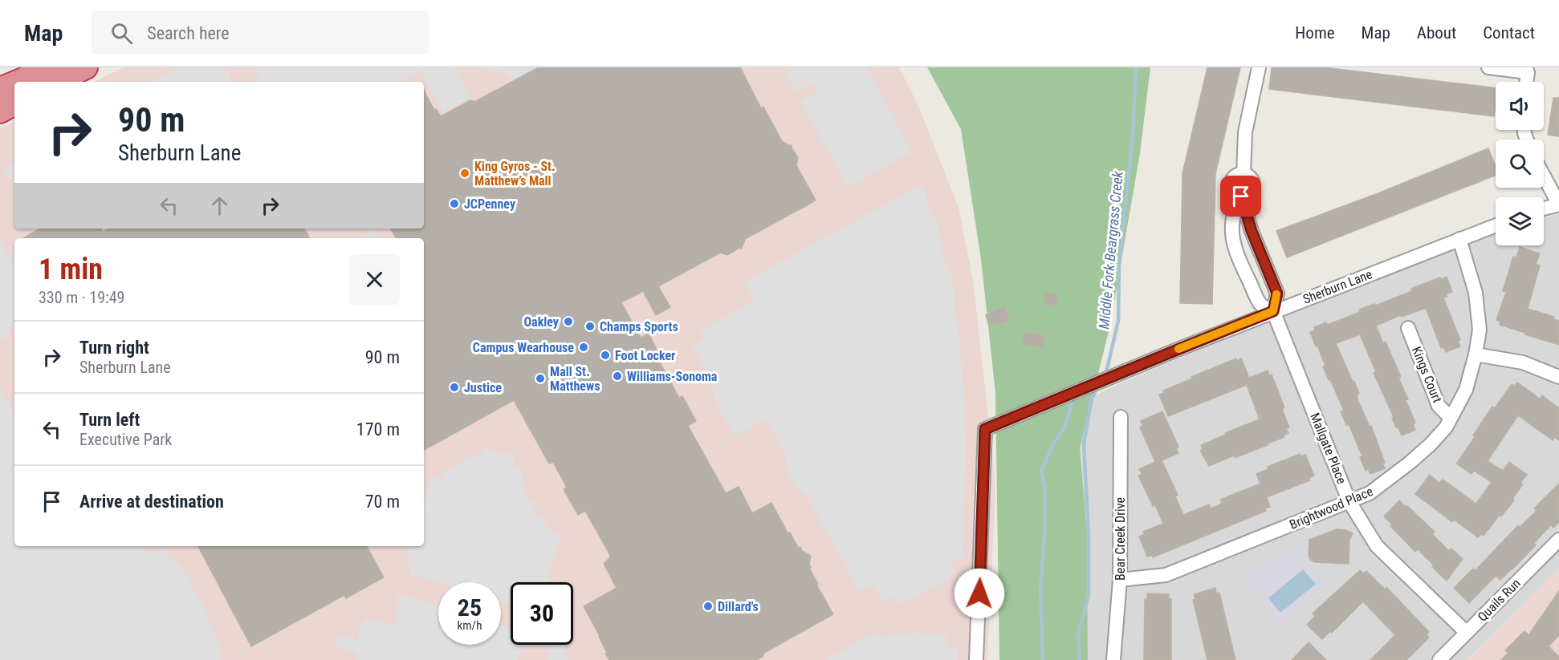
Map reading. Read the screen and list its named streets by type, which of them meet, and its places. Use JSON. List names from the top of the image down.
{
  "streets": {
    "street": [
      "Sherburn Lane",
      "Kings Court",
      "Mallgate Place",
      "Brightwood Place",
      "Bear Creek Drive",
      "Quails Run"
    ]
  },
  "crossings": [
    ["Sherburn Lane", "Mallgate Place"],
    ["Sherburn Lane", "Brightwood Place"],
    ["Kings Court", "Brightwood Place"],
    ["Mallgate Place", "Brightwood Place"],
    ["Mallgate Place", "Quails Run"],
    ["Brightwood Place", "Bear Creek Drive"]
  ],
  "water": ["Middle Fork Beargrass Creek"],
  "places": [
    "King Gyros - St. Matthew’s Mall",
    "JCPenney",
    "Oakley",
    "Champs Sports",
    "Campus Wearhouse",
    "Foot Locker",
    "Williams-Sonoma",
    "Mall St. Matthews",
    "Justice",
    "Dillard's"
  ],
  "page": {
    "header": "Map",
    "search": "Search here",
    "nav": [
      "Home",
      "Map",
      "About",
      "Contact"
    ],
    "turn": ["90 m", "Sherburn Lane"],
    "heading": ["1 min", "330 m · 19:49"],
    "list": [
      {
        "name": "Turn right",
        "note": "Sherburn Lane",
        "value": "90 m"
      },
      {
        "name": "Turn left",
        "note": "Executive Park",
        "value": "170 m"
      },
      {
        "name": "Arrive at destination",
        "value": "70 m"
      }
    ],
    "speed": "25 km/h",
    "limit": "30"
  }
}
